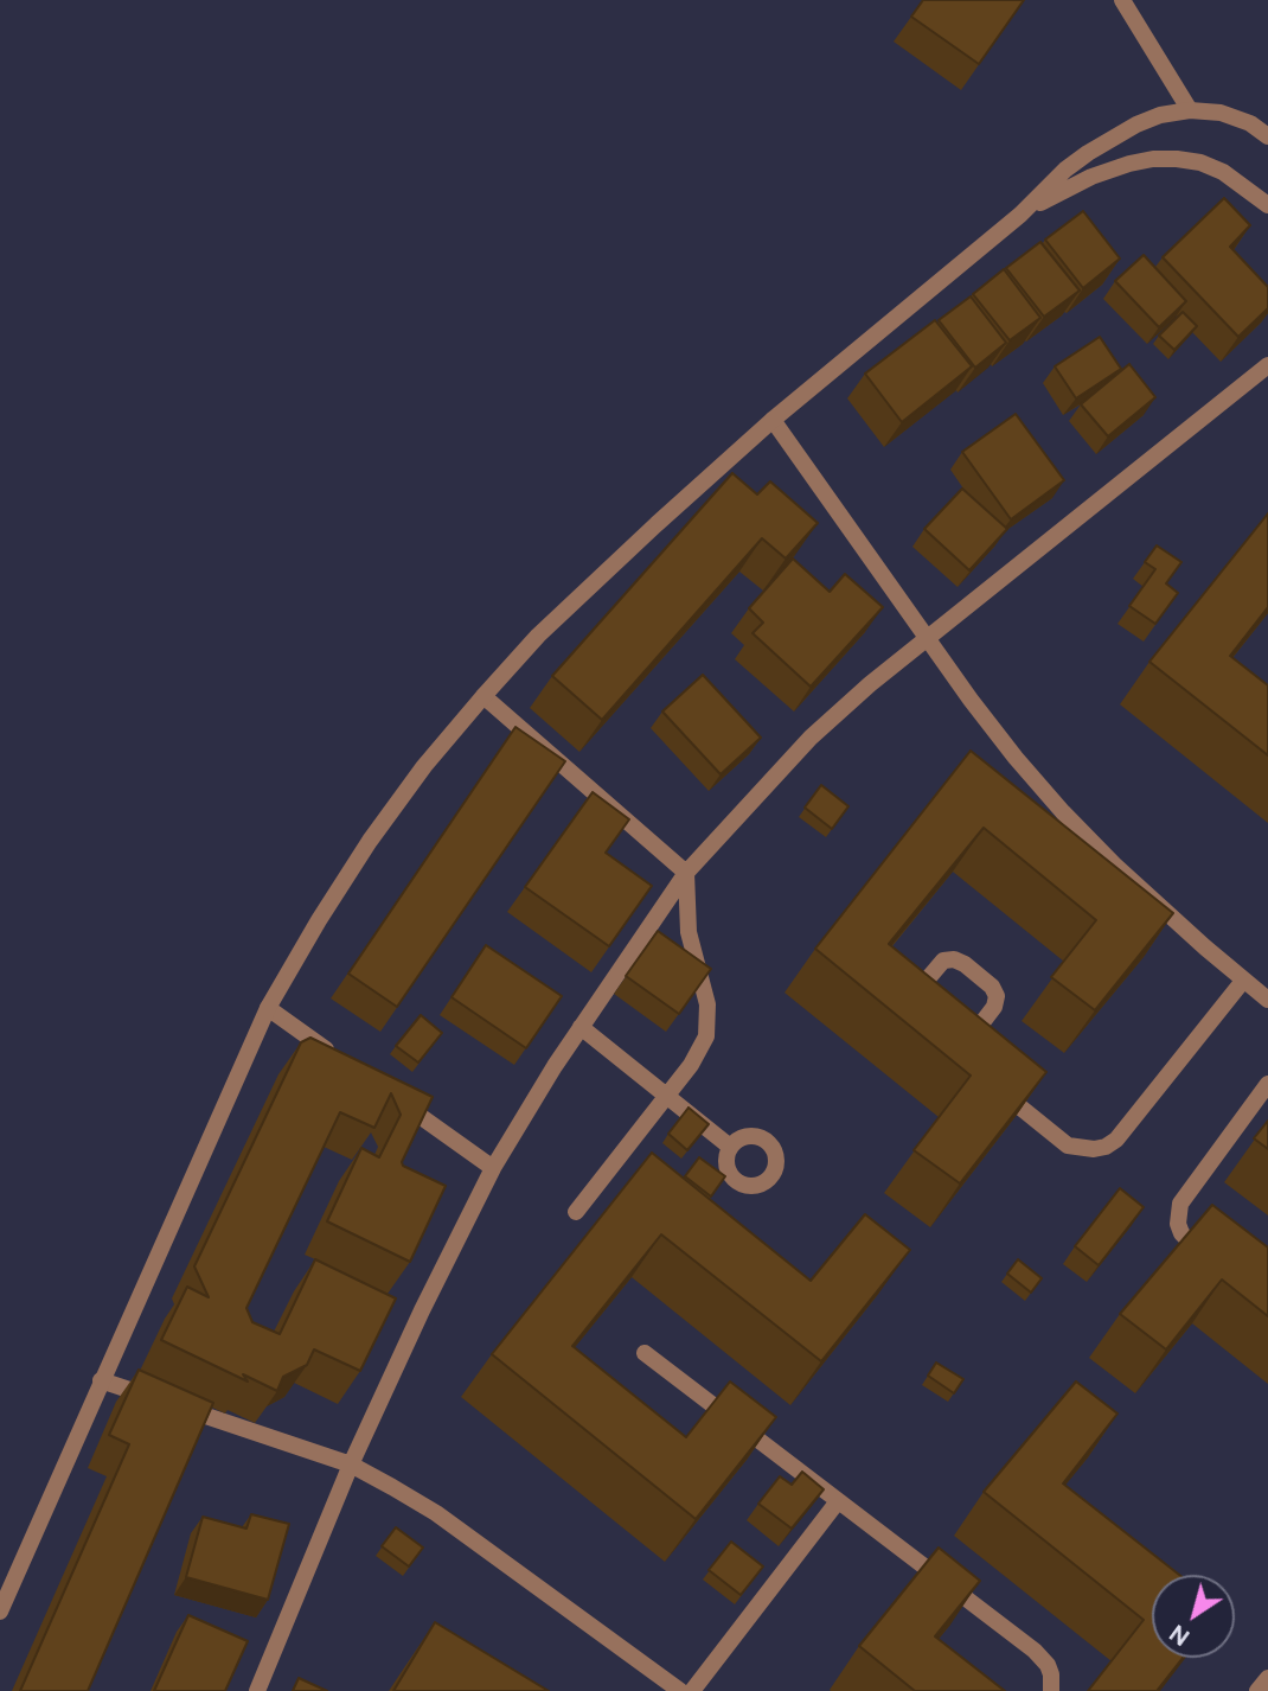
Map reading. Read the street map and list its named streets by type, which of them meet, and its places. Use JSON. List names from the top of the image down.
{
  "north": "bottom left"
}
